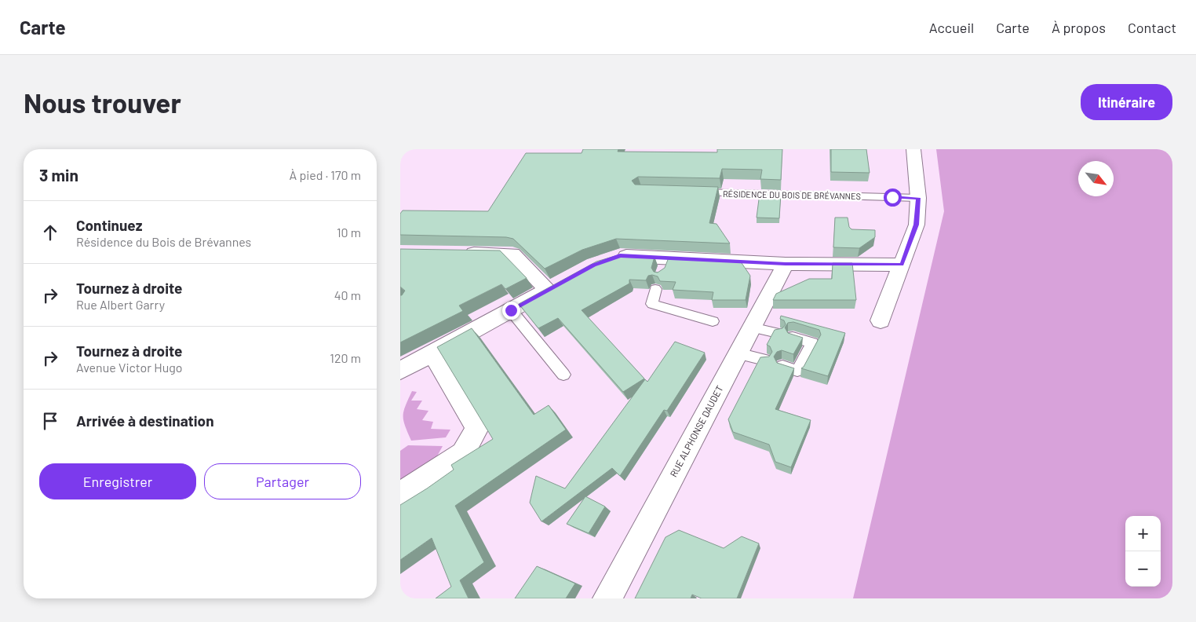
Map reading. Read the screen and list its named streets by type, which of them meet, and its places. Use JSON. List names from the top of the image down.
{
  "streets": {
    "street": ["RUE ALPHONSE DAUDET"],
    "lane": ["RÉSIDENCE DU BOIS DE BRÉVANNES"]
  },
  "north": "bottom right",
  "page": {
    "header": "Carte",
    "nav": [
      "Accueil",
      "Carte",
      "À propos",
      "Contact"
    ],
    "buttons": [
      "Itinéraire",
      ["Enregistrer", "Partager"]
    ],
    "title": "Nous trouver",
    "heading": ["3 min", "À pied · 170 m"],
    "list": [
      ["Continuez", "Résidence du Bois de Brévannes", "10 m"],
      ["Tournez à droite", "Rue Albert Garry", "40 m"],
      ["Tournez à droite", "Avenue Victor Hugo", "120 m"],
      "Arrivée à destination"
    ],
    "map_buttons": ["+", "−"]
  }
}
